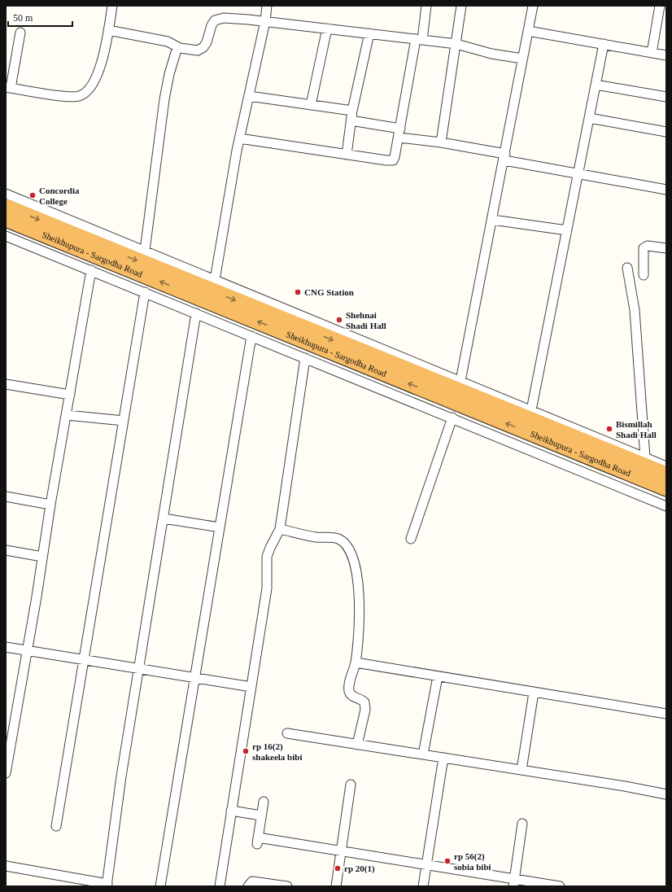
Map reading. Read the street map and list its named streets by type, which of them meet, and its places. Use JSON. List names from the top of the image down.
{
  "streets": {
    "highway": ["Sheikhupura - Sargodha Road"]
  },
  "places": [
    "Concordia College",
    "CNG Station",
    "Shehnai Shadi Hall",
    "Bismillah Shadi Hall",
    "rp 16(2) shakeela bibi",
    "rp 56(2) sobia bibi",
    "rp 20(1)"
  ],
  "scale_bar": "50 m"
}
